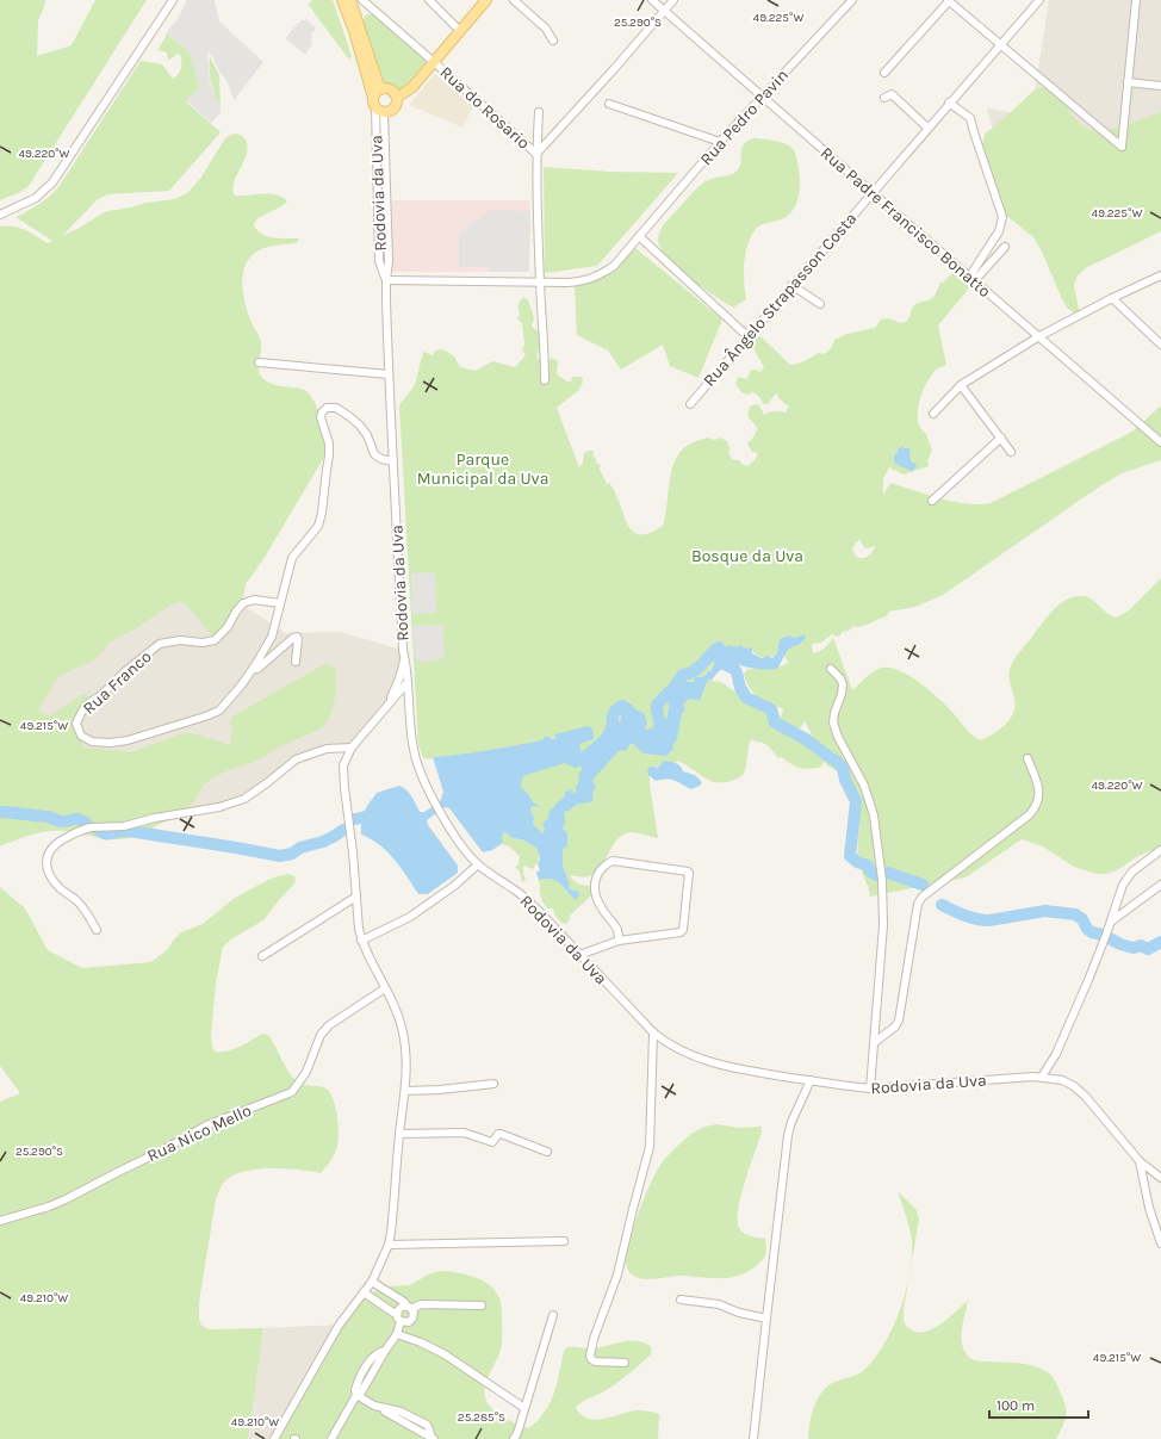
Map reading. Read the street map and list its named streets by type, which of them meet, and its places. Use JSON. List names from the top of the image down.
{
  "streets": {
    "main road": ["Rodovia da Uva"],
    "street": [
      "Rua do Rosario",
      "Rua Pedro Pavin",
      "Rua Padre Francisco Bonatto",
      "Rua Ângelo Strapasson Costa",
      "Rua Franco",
      "Rua Nico Mello"
    ]
  },
  "crossings": [
    ["Rua Pedro Pavin", "Rodovia da Uva"],
    ["Rua Pedro Pavin", "Rua Padre Francisco Bonatto"],
    ["Rodovia da Uva", "Rua Franco"],
    ["Rua Padre Francisco Bonatto", "Rua Ângelo Strapasson Costa"]
  ],
  "parks": ["Parque Municipal da Uva", "Bosque da Uva"],
  "scale_bar": "100 m",
  "coordinates": [
    "49.225°W",
    "25.290°S",
    "49.220°W",
    "49.215°W",
    "49.210°W",
    "25.285°S"
  ]
}
